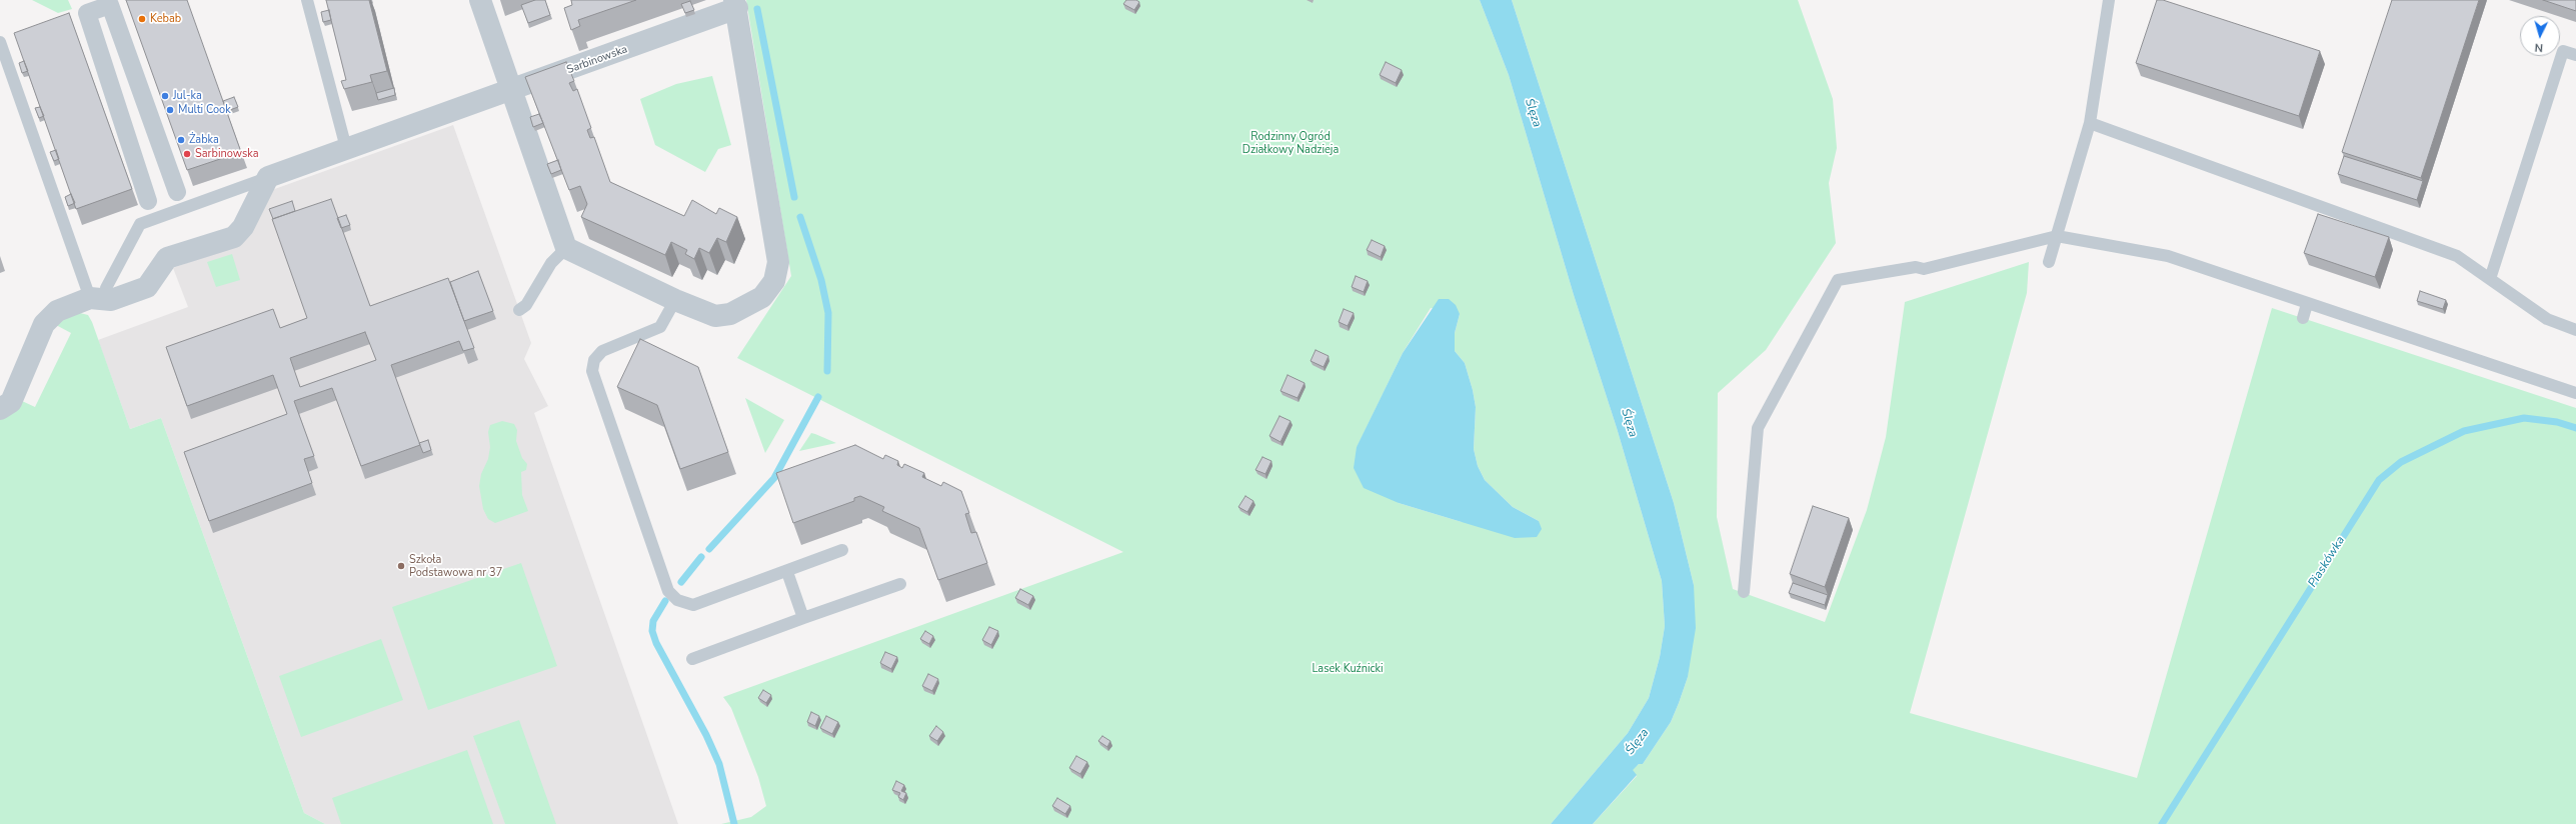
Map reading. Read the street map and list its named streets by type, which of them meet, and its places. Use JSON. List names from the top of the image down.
{
  "streets": {
    "street": ["Sarbinowska"]
  },
  "water": ["Ślęza", "Piaskówka"],
  "parks": ["Rodzinny Ogród Działkowy Nadzieja", "Lasek Kuźnicki"],
  "places": [
    "Kebab",
    "Jul-ka",
    "Multi Cook",
    "Żabka",
    "Sarbinowska",
    "Szkoła Podstawowa nr 37"
  ],
  "north": "bottom"
}
